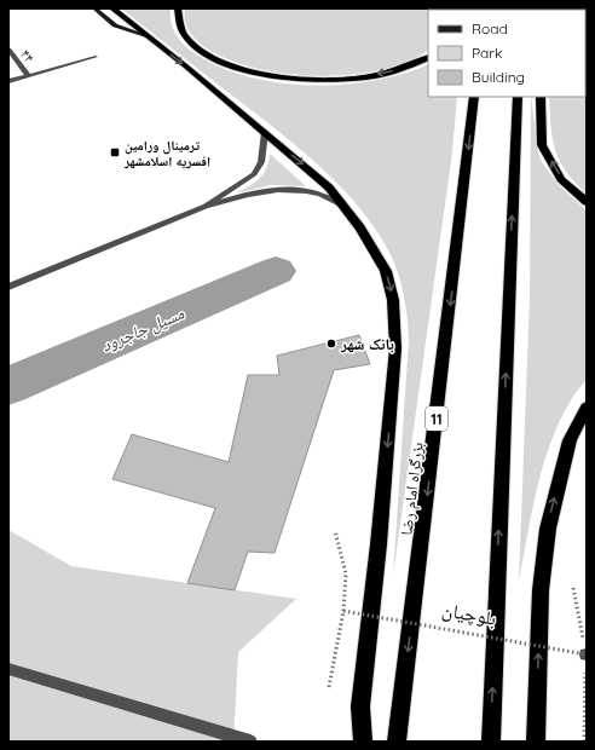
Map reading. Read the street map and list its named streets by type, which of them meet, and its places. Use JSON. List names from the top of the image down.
{
  "streets": {
    "highway": ["11", "بزرگراه امام رضا"],
    "street": ["۴۴"],
    "path": ["بلوچیان"]
  },
  "water": ["مسیل جاجرود"],
  "places": {
    "transit": ["ترمینال ورامین افسریه اسلامشهر"],
    "other": ["بانک شهر"]
  },
  "legend": ["Road", "Park", "Building"]
}
